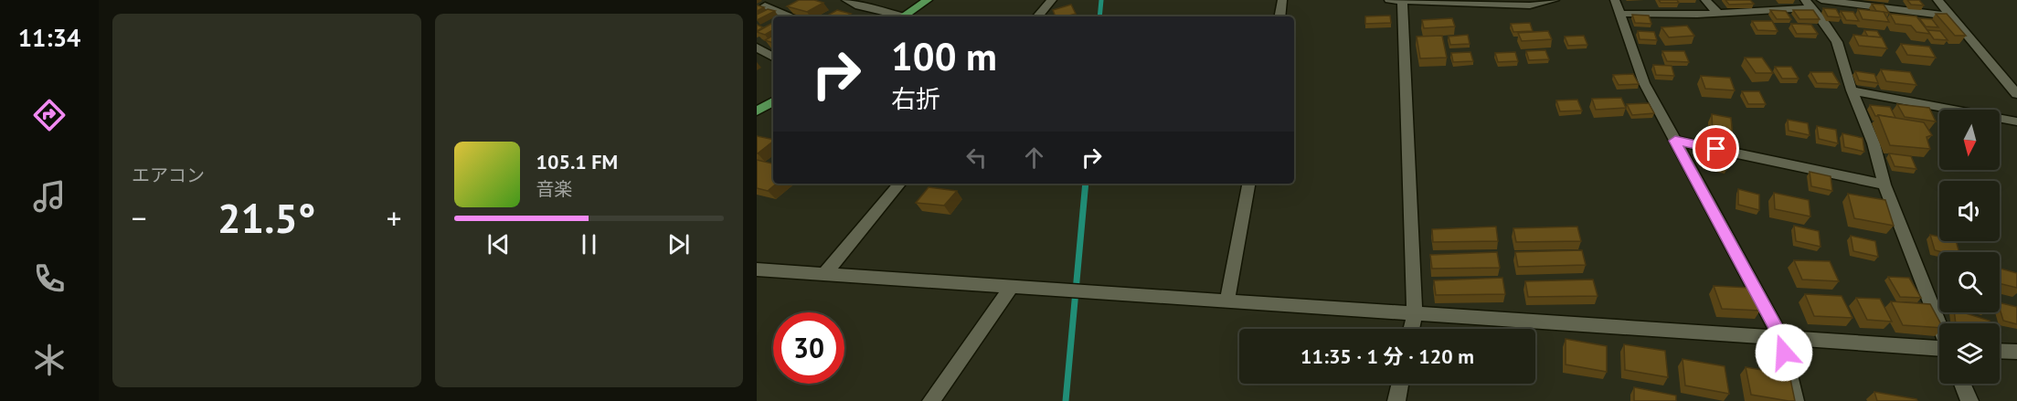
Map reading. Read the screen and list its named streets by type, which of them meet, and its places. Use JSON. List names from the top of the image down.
{
  "north": "bottom",
  "page": {
    "tabs": "11:34",
    "tile": "エアコン",
    "turn": ["100 m", "右折"],
    "song": ["105.1 FM", "音楽"],
    "heat": ["−", "21.5°", "+"],
    "limit": "30",
    "trip": "11:35 · 1 分 · 120 m"
  }
}
